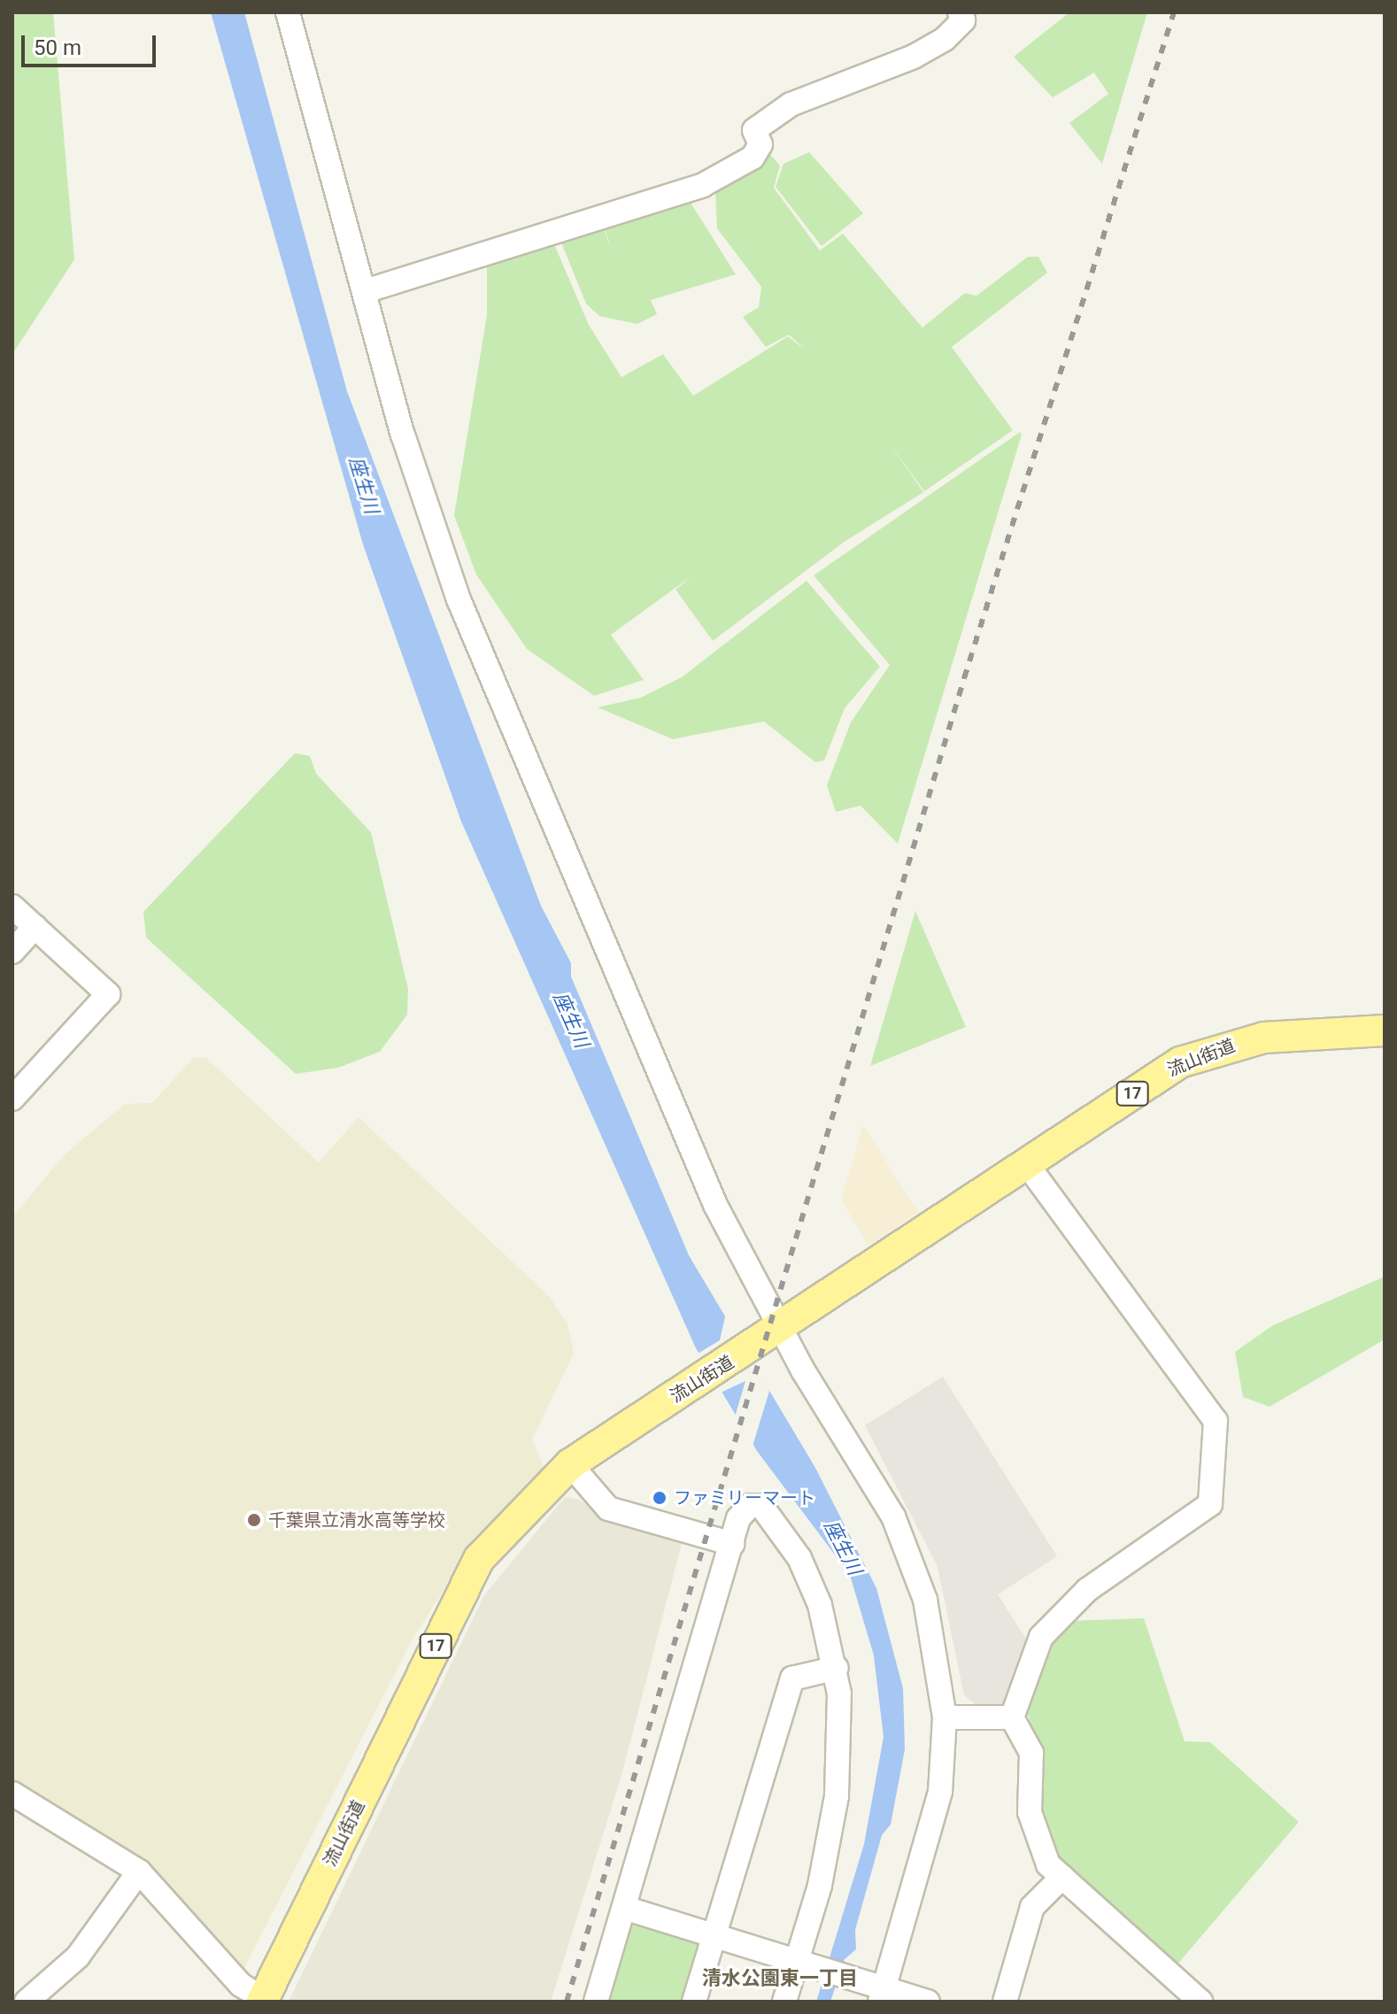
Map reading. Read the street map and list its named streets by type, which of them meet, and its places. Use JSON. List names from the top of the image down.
{
  "streets": {
    "main road": ["流山街道", "17"]
  },
  "districts": ["清水公園東一丁目"],
  "water": ["座生川"],
  "places": ["ファミリーマート", "千葉県立清水高等学校"],
  "scale_bar": "50 m"
}
